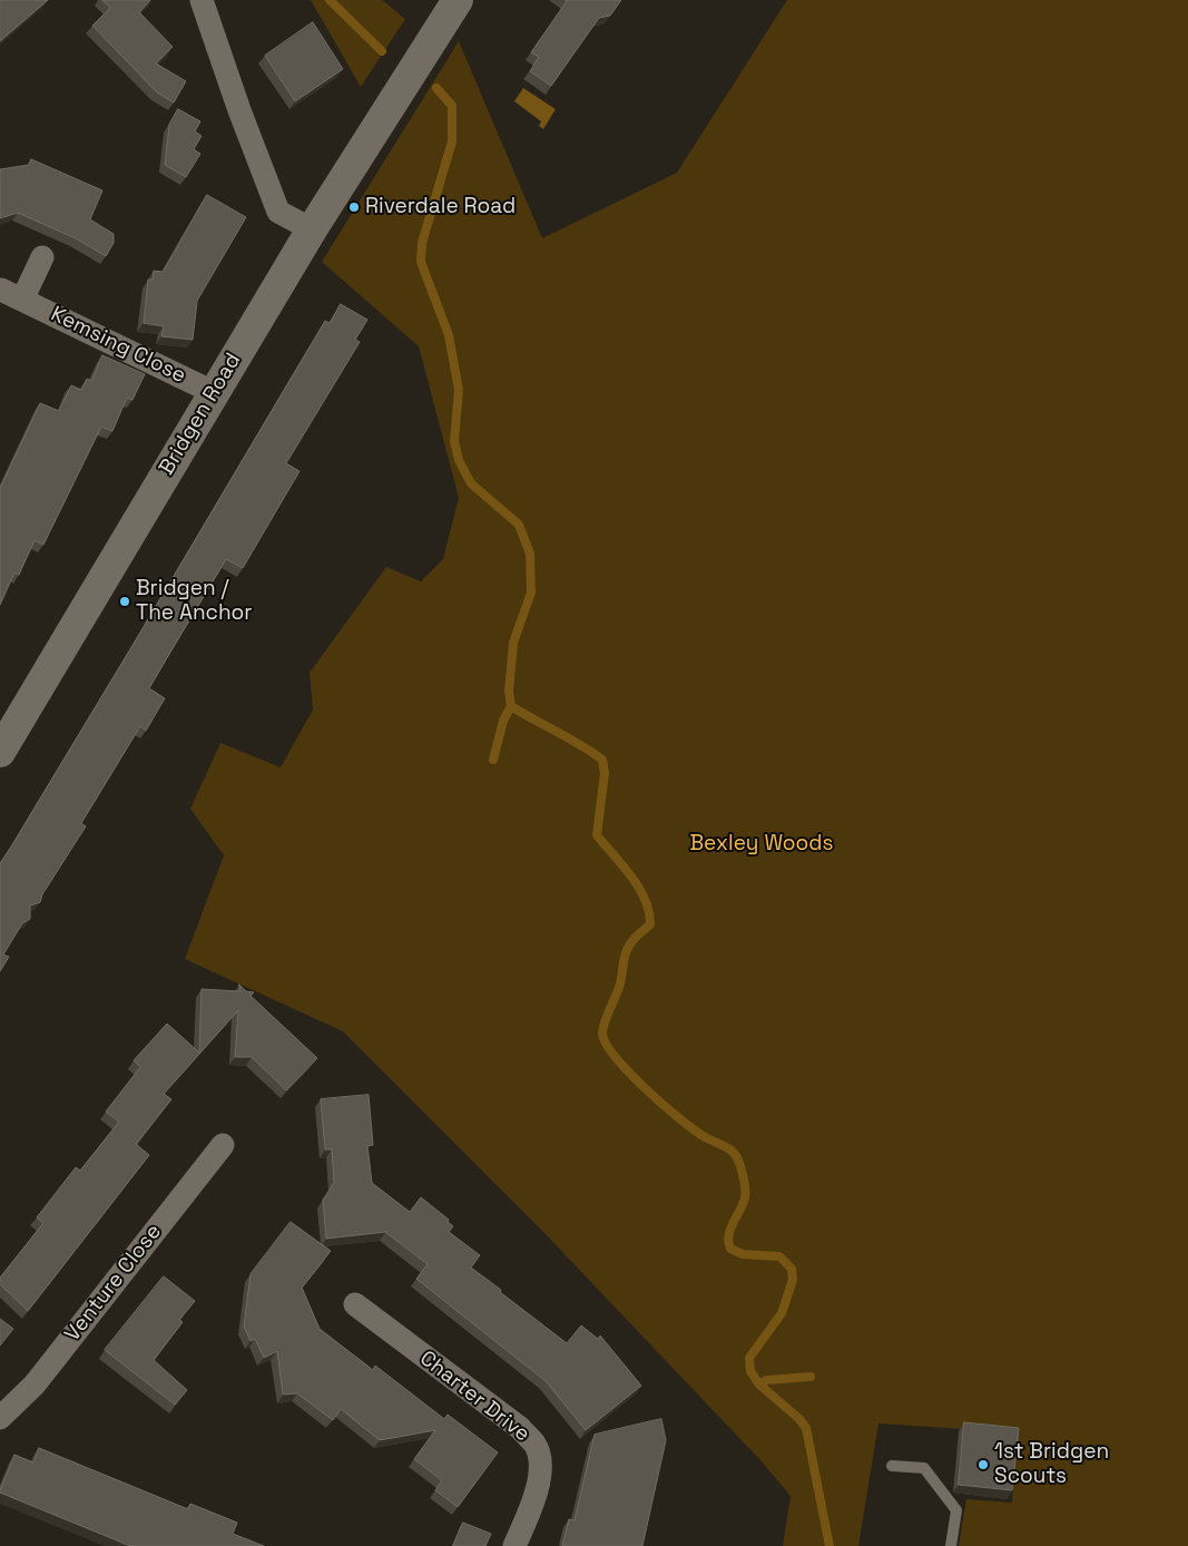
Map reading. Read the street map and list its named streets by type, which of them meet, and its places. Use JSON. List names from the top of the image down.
{
  "streets": {
    "main road": ["Bridgen Road"],
    "street": ["Kemsing Close", "Venture Close", "Charter Drive"]
  },
  "crossings": [
    ["Kemsing Close", "Bridgen Road"]
  ],
  "parks": ["Bexley Woods"],
  "places": ["Riverdale Road", "Bridgen / The Anchor", "1st Bridgen Scouts"]
}
